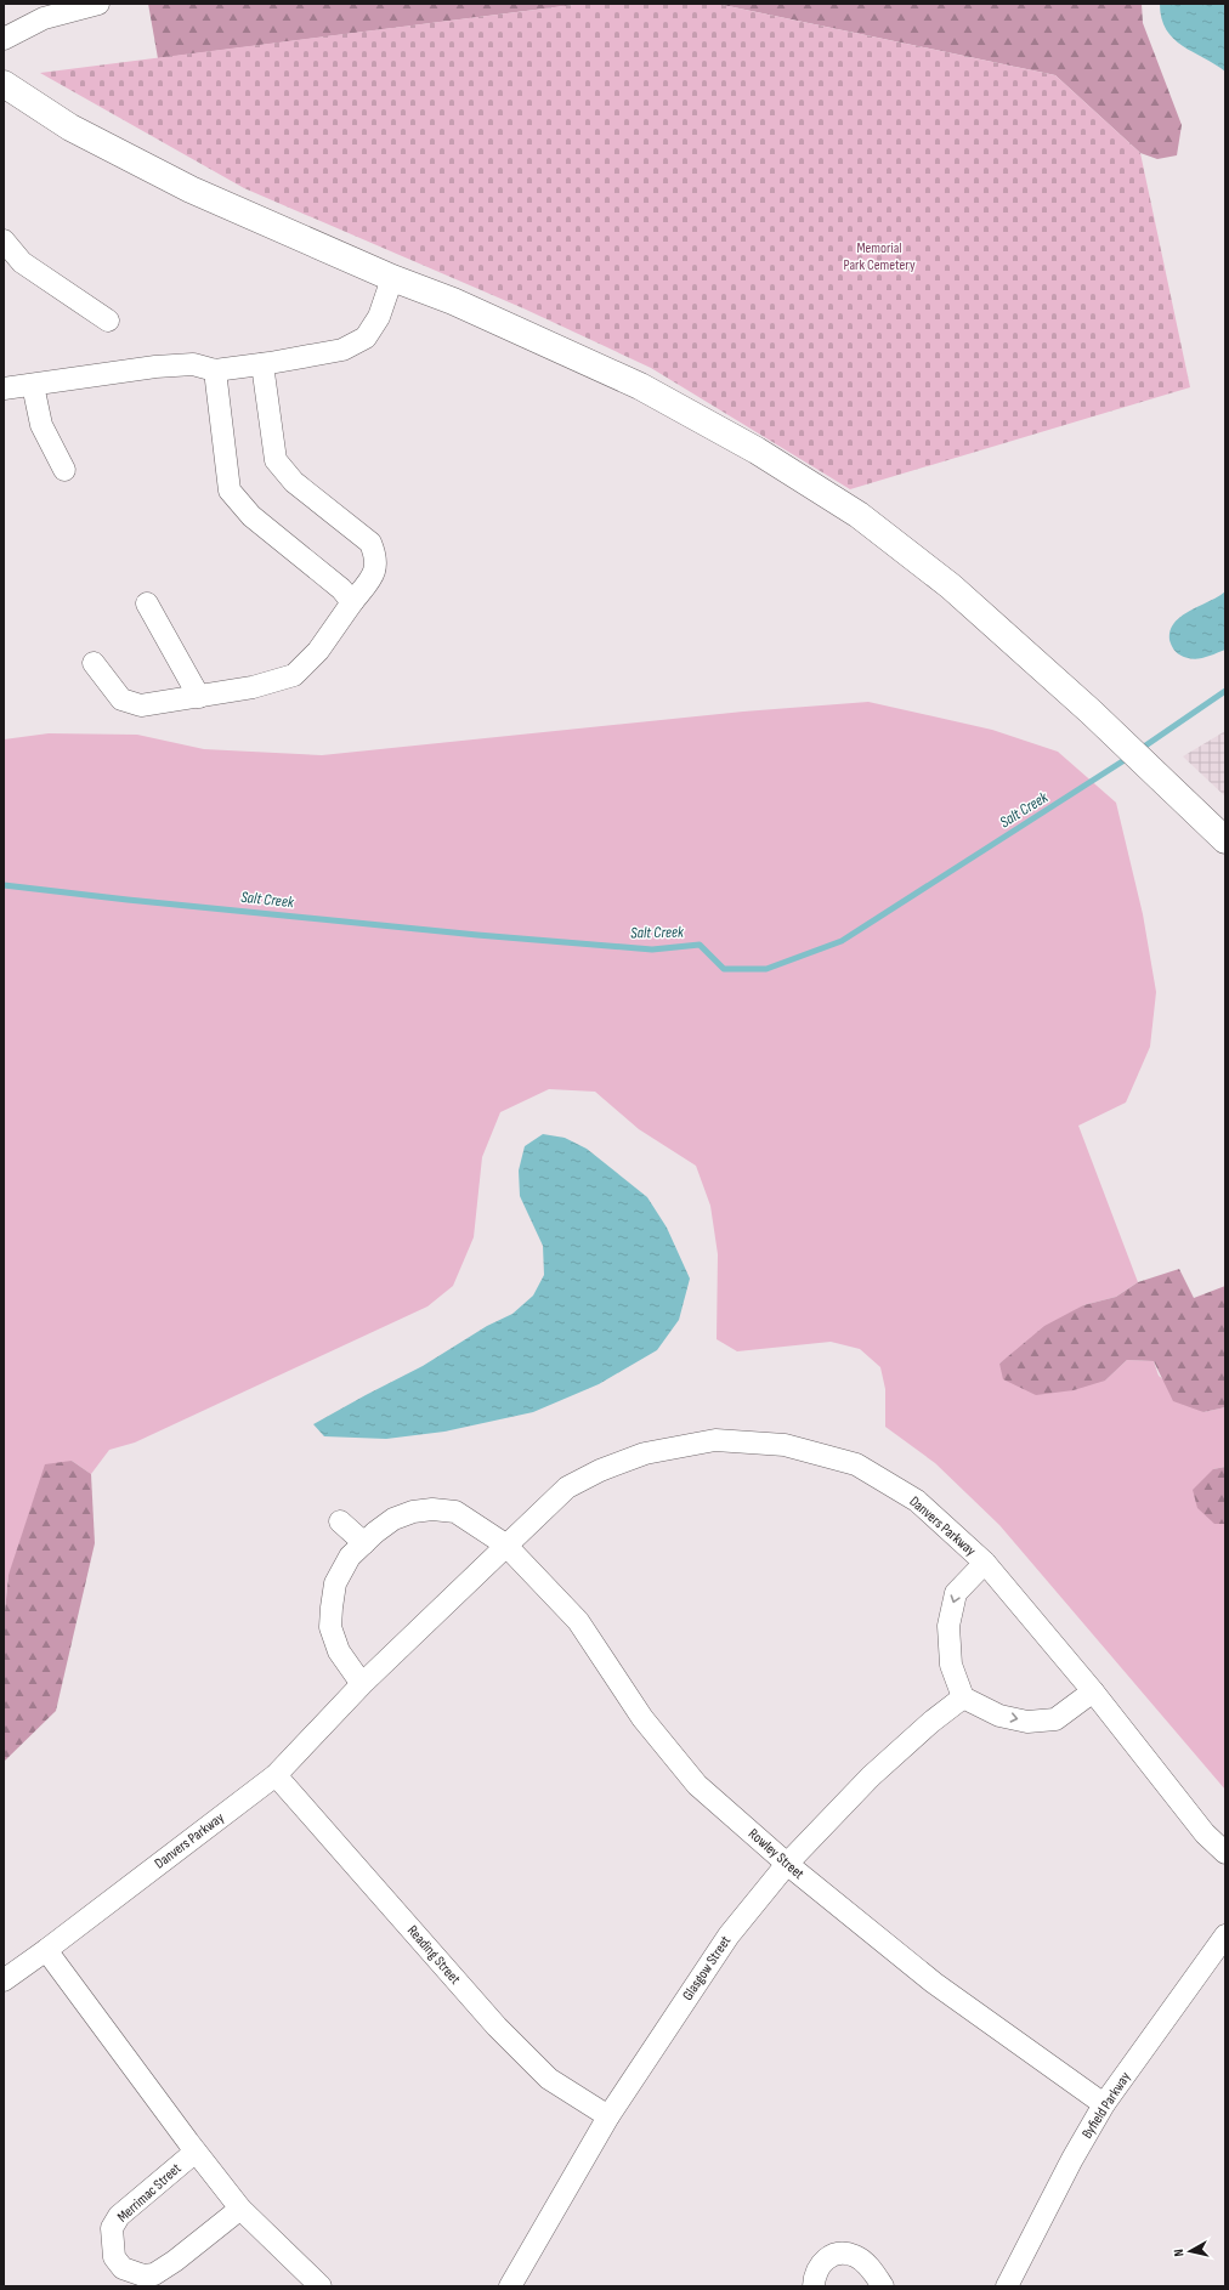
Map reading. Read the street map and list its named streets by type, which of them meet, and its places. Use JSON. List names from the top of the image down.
{
  "streets": {
    "street": [
      "Danvers Parkway",
      "Rowley Street",
      "Reading Street",
      "Glasgow Street",
      "Byfield Parkway",
      "Merrimac Street"
    ]
  },
  "crossings": [
    ["Danvers Parkway", "Rowley Street"],
    ["Danvers Parkway", "Reading Street"],
    ["Danvers Parkway", "Merrimac Street"],
    ["Rowley Street", "Glasgow Street"],
    ["Rowley Street", "Byfield Parkway"],
    ["Reading Street", "Glasgow Street"]
  ],
  "water": ["Salt Creek"],
  "parks": ["Memorial Park Cemetery"],
  "north": "left"
}
